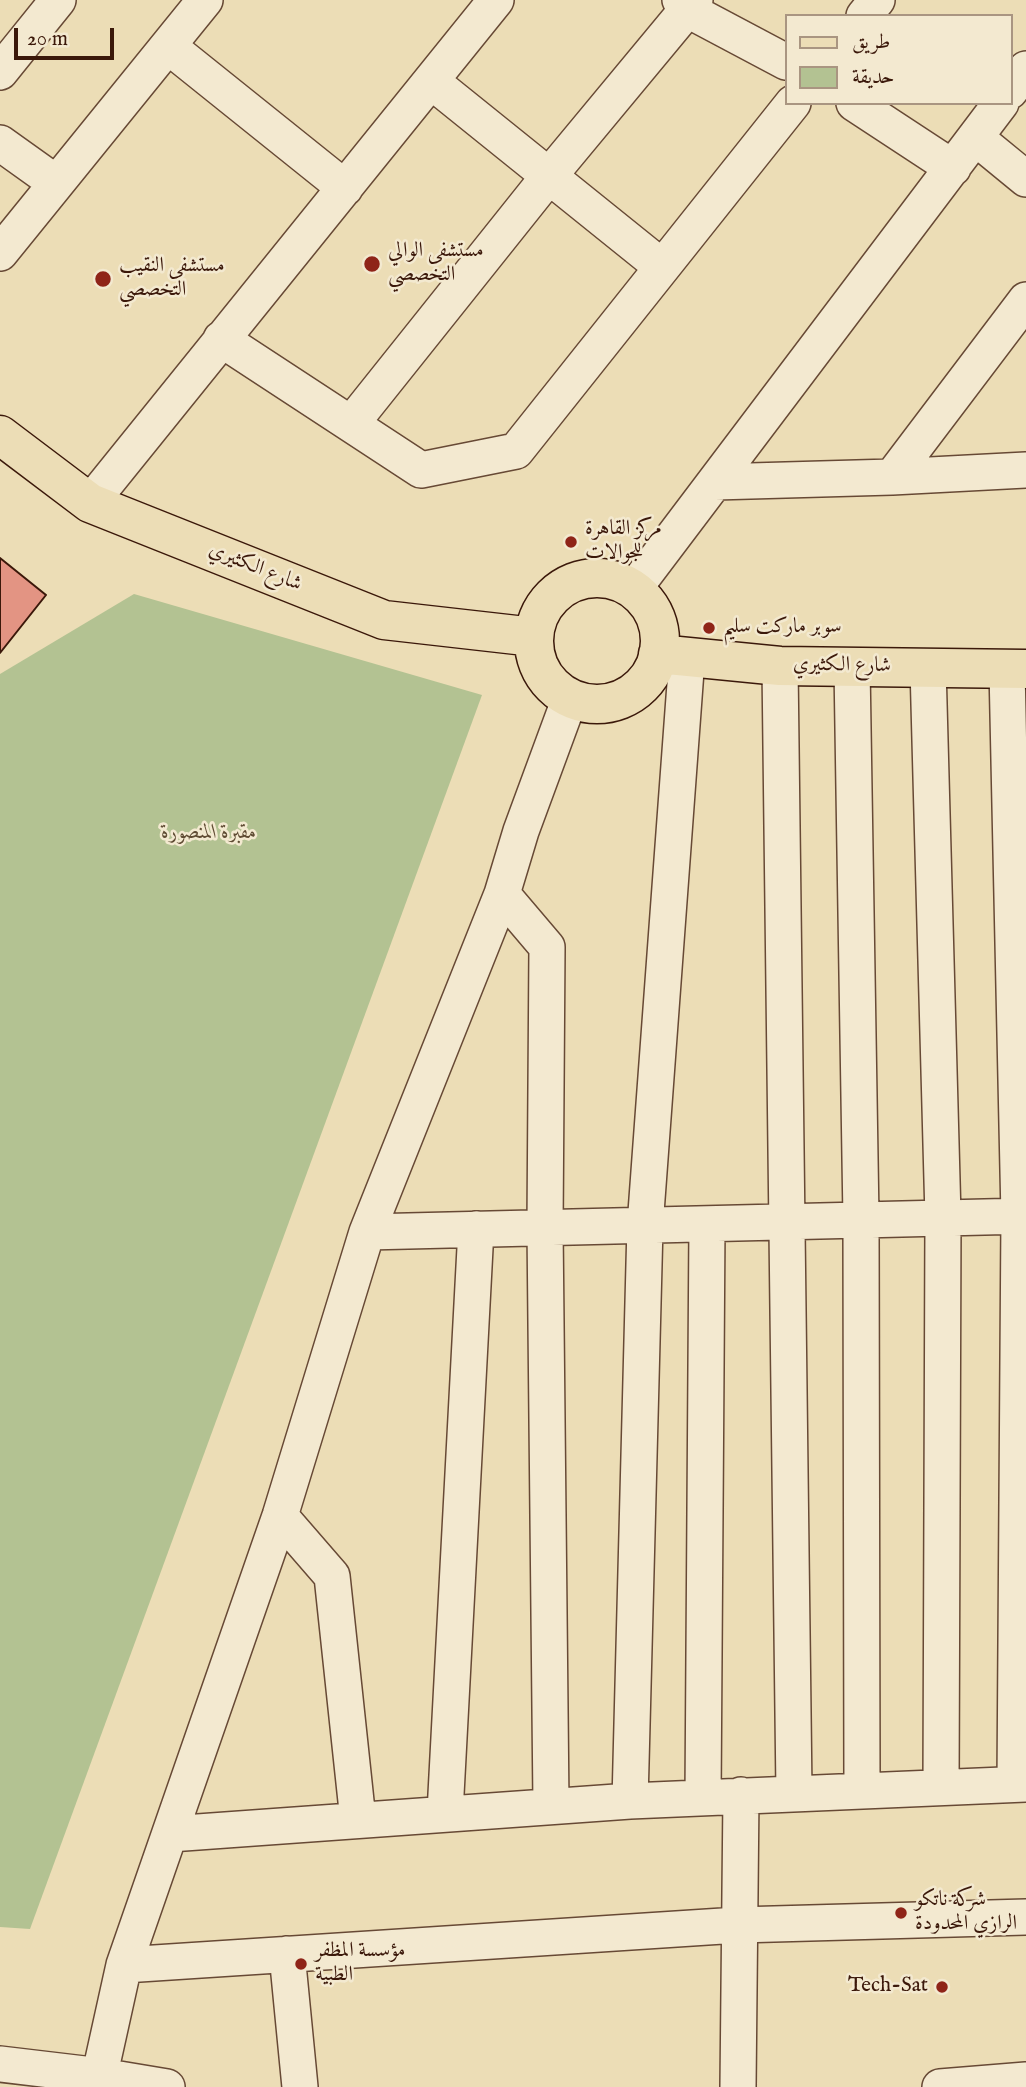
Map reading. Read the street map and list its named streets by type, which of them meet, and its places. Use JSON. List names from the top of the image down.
{
  "streets": {
    "main road": ["شارع الكثيري"]
  },
  "parks": ["مقبرة المنصورة"],
  "places": [
    "مستشفى الوالي التخصصي",
    "مستشفى النقيب التخصصي",
    "مركز القاهرة للجوالات",
    "سوبر ماركت سليم",
    "شركة ناتكو الرازي المحدودة",
    "مؤسسة المظفر الطبية",
    "Tech-Sat"
  ],
  "legend": ["طريق", "حديقة"],
  "scale_bar": "20 m"
}
